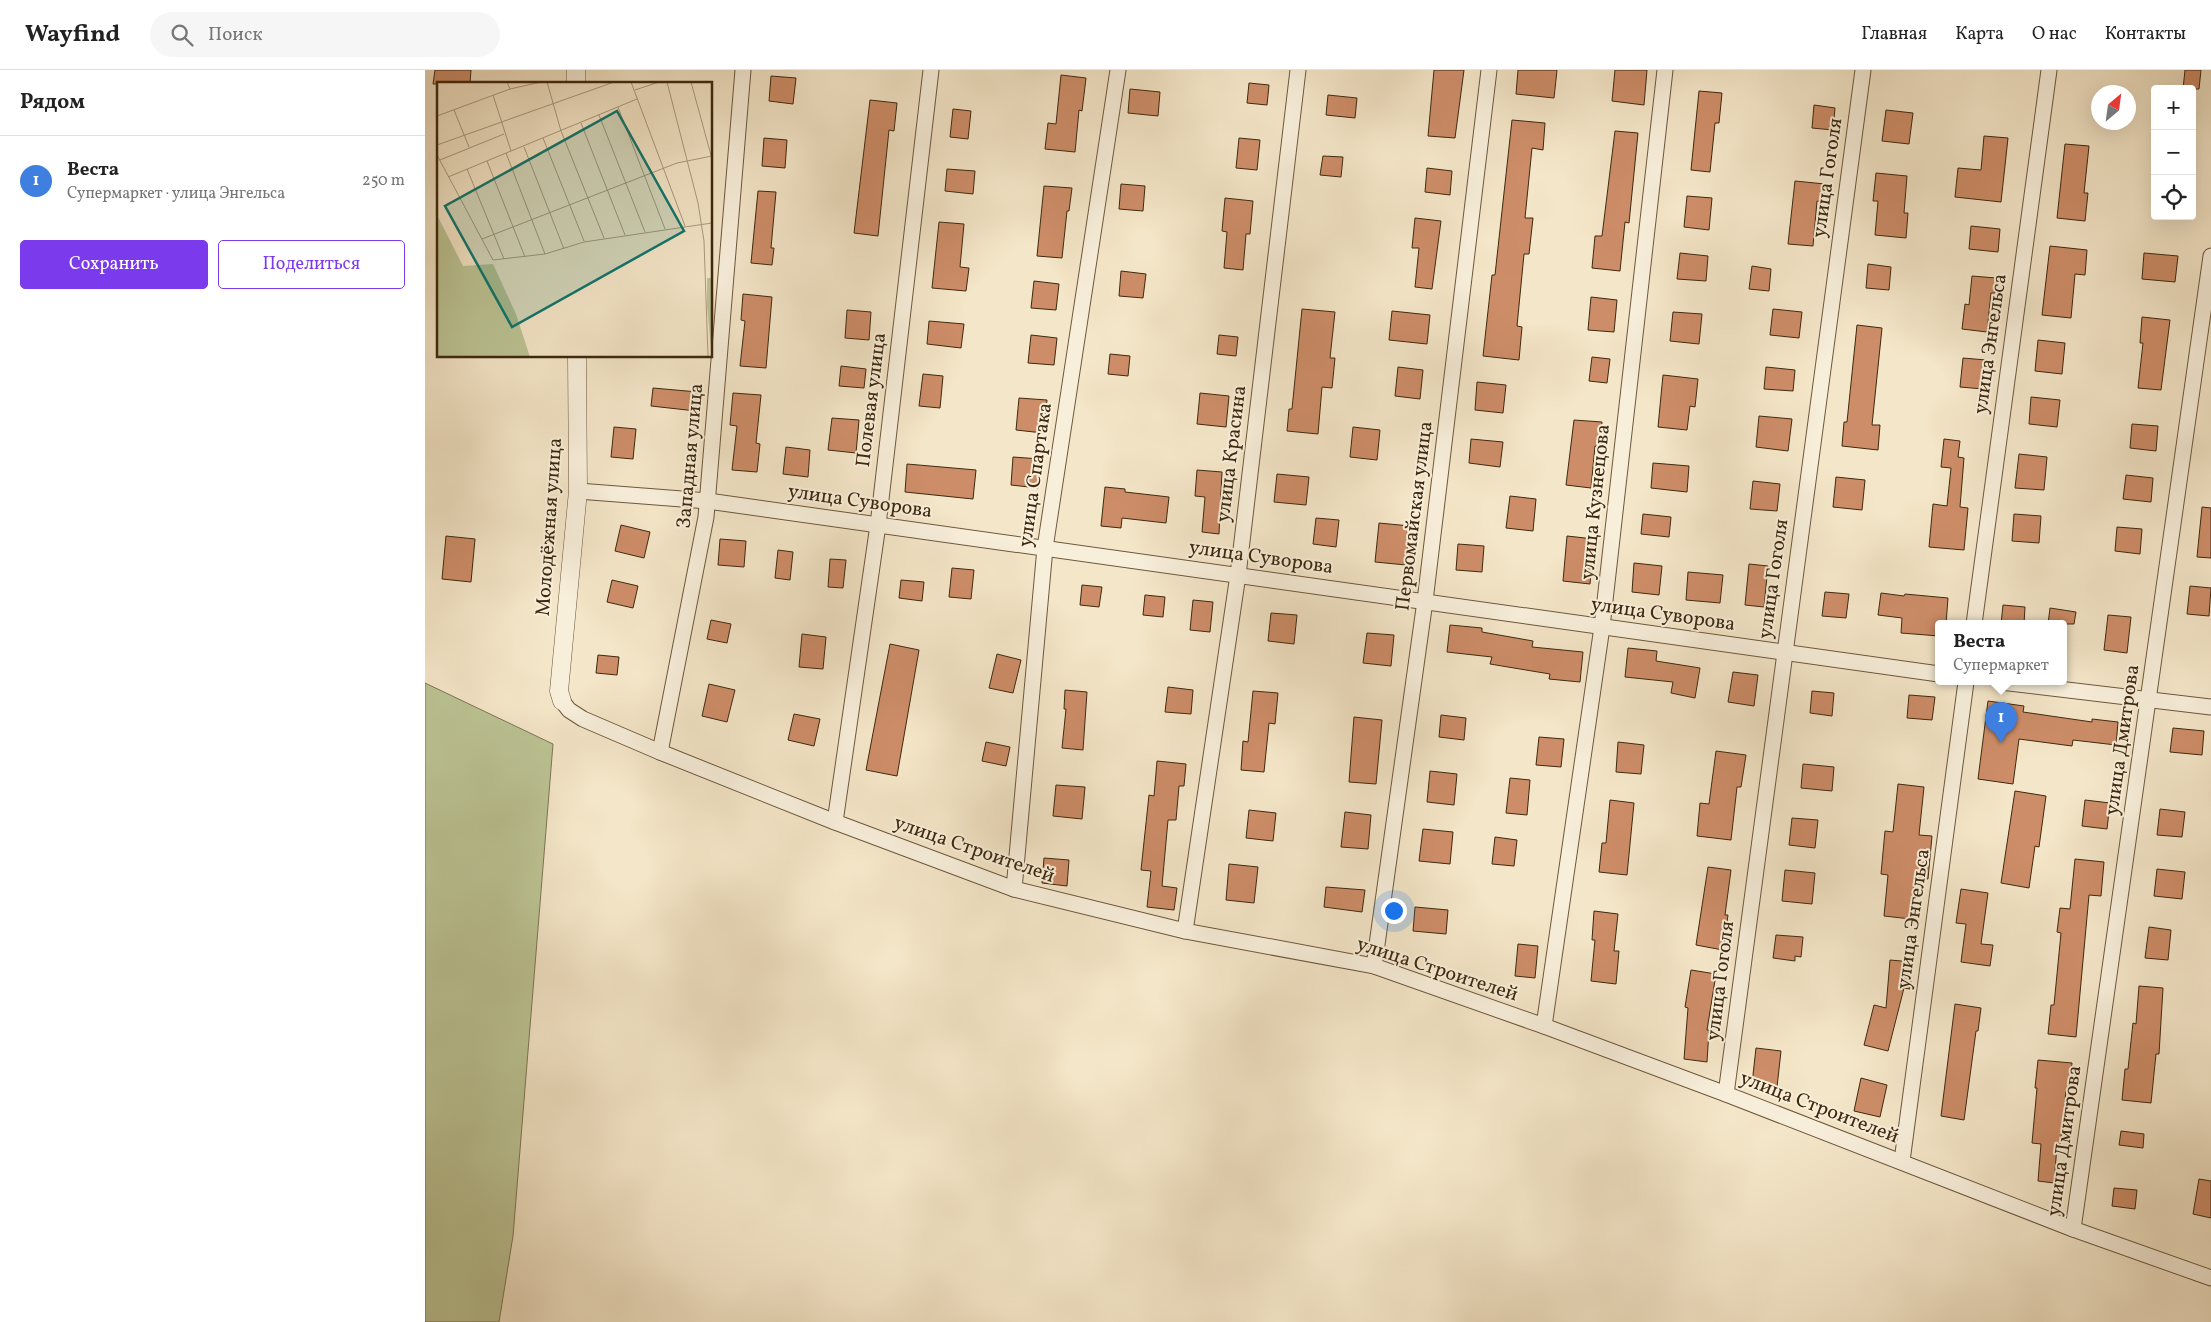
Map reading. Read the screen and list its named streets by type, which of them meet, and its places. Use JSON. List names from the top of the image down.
{
  "streets": {
    "street": [
      "улица Гоголя",
      "улица Энгельса",
      "Полевая улица",
      "улица Красина",
      "Западная улица",
      "улица Спартака",
      "улица Суворова",
      "улица Кузнецова",
      "Первомайская улица",
      "Молодёжная улица",
      "улица Дмитрова",
      "улица Строителей"
    ]
  },
  "crossings": [
    ["улица Гоголя", "улица Суворова"],
    ["улица Гоголя", "улица Строителей"],
    ["улица Энгельса", "улица Строителей"],
    ["Полевая улица", "улица Суворова"],
    ["Полевая улица", "улица Строителей"],
    ["улица Красина", "улица Суворова"],
    ["улица Красина", "улица Строителей"],
    ["Западная улица", "улица Суворова"],
    ["Западная улица", "улица Строителей"],
    ["улица Спартака", "улица Суворова"],
    ["улица Спартака", "улица Строителей"],
    ["улица Суворова", "улица Кузнецова"],
    ["улица Суворова", "Первомайская улица"],
    ["улица Суворова", "Молодёжная улица"],
    ["улица Кузнецова", "улица Строителей"],
    ["Первомайская улица", "улица Строителей"],
    ["Молодёжная улица", "улица Строителей"],
    ["улица Дмитрова", "улица Строителей"]
  ],
  "north": "top right",
  "page": {
    "header": "Wayfind",
    "search": "Поиск",
    "nav": [
      "Главная",
      "Карта",
      "О нас",
      "Контакты"
    ],
    "heading": "Рядом",
    "map_buttons": ["+", "−"],
    "list": [
      {
        "mark": "1",
        "name": "Веста",
        "note": "Супермаркет · улица Энгельса",
        "value": "250 m"
      }
    ],
    "buttons": ["Сохранить", "Поделиться"],
    "popup": ["Веста", "Супермаркет"],
    "pins": "1"
  }
}
